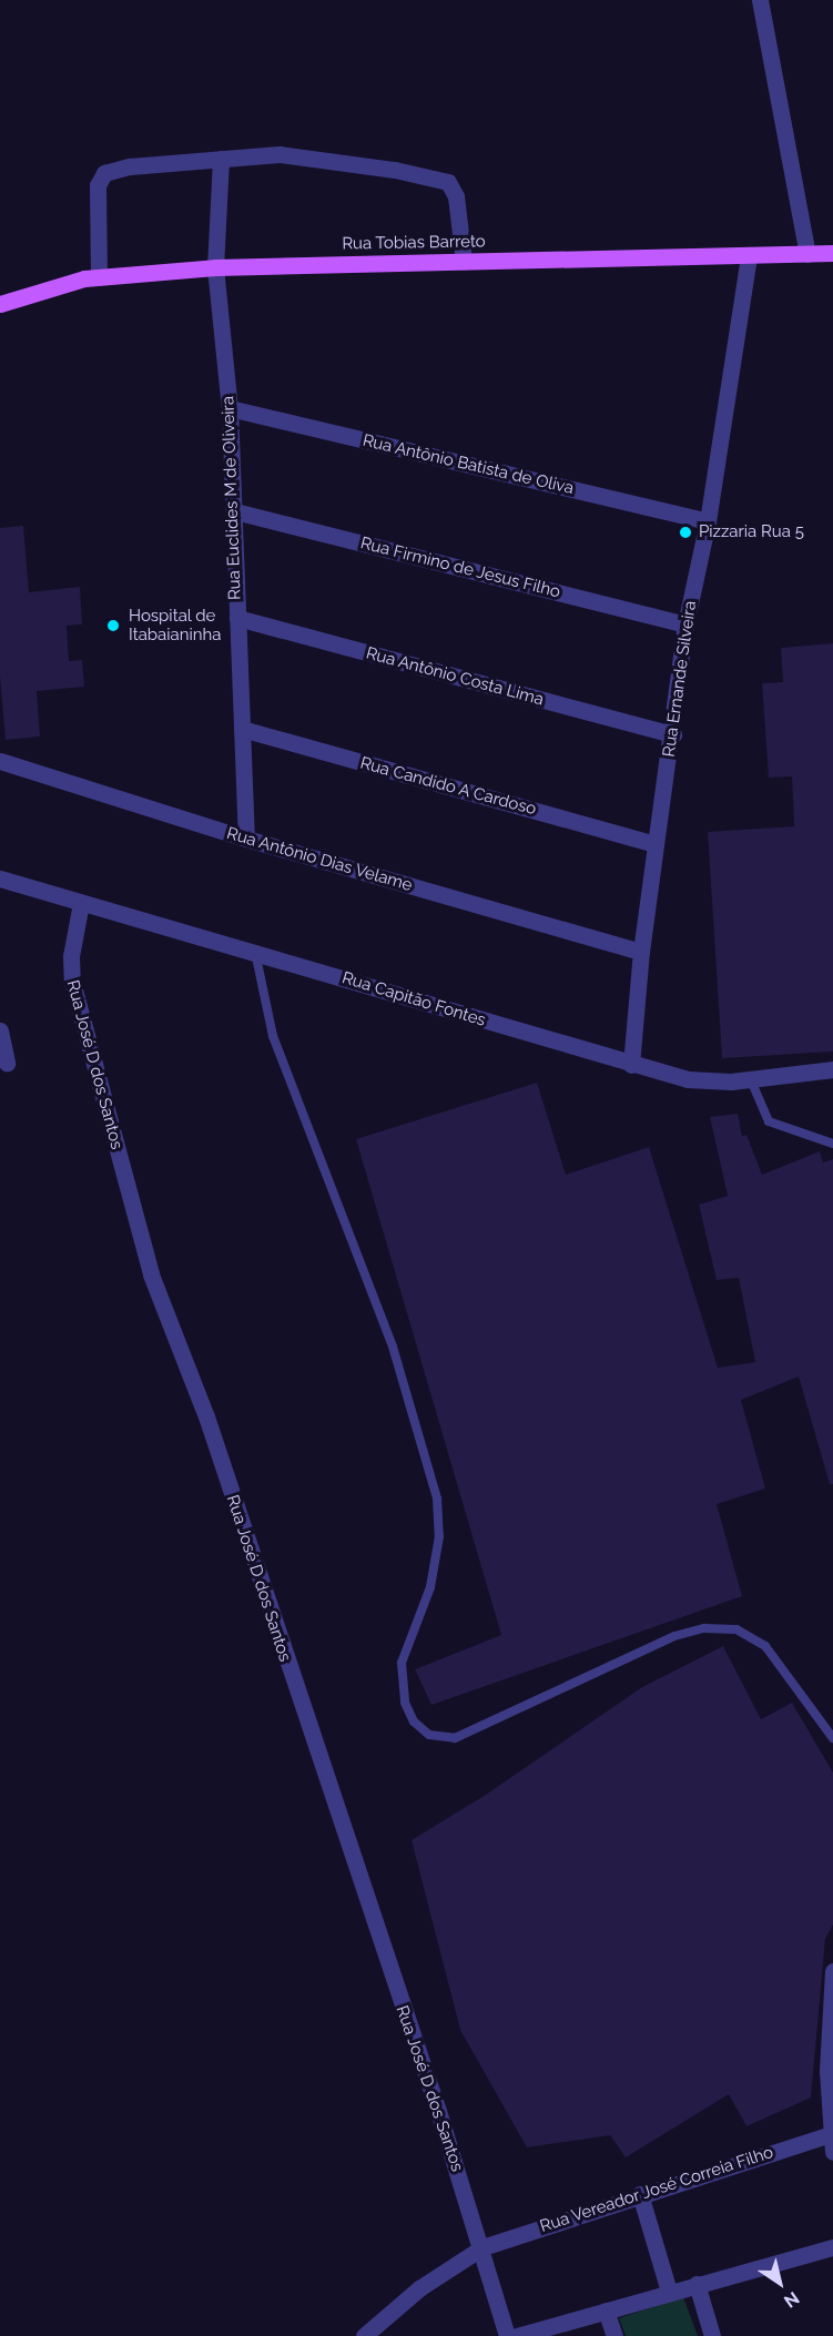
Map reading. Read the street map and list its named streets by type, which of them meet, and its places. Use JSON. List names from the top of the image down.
{
  "streets": {
    "main road": ["Rua Tobias Barreto"],
    "street": [
      "Rua Antônio Batista de Oliva",
      "Rua Euclides M de Oliveira",
      "Rua Firmino de Jesus Filho",
      "Rua Antônio Costa Lima",
      "Rua Ernande Silveira",
      "Rua Candido A Cardoso",
      "Rua Antônio Dias Velame",
      "Rua Capitão Fontes",
      "Rua José D dos Santos",
      "Rua Vereador José Correia Filho"
    ]
  },
  "crossings": [
    ["Rua Tobias Barreto", "Rua Euclides M de Oliveira"],
    ["Rua Tobias Barreto", "Rua Ernande Silveira"],
    ["Rua Antônio Batista de Oliva", "Rua Euclides M de Oliveira"],
    ["Rua Antônio Batista de Oliva", "Rua Ernande Silveira"],
    ["Rua Euclides M de Oliveira", "Rua Firmino de Jesus Filho"],
    ["Rua Euclides M de Oliveira", "Rua Antônio Costa Lima"],
    ["Rua Euclides M de Oliveira", "Rua Candido A Cardoso"],
    ["Rua Euclides M de Oliveira", "Rua Antônio Dias Velame"],
    ["Rua Firmino de Jesus Filho", "Rua Ernande Silveira"],
    ["Rua Antônio Costa Lima", "Rua Ernande Silveira"],
    ["Rua Ernande Silveira", "Rua Candido A Cardoso"],
    ["Rua Ernande Silveira", "Rua Antônio Dias Velame"],
    ["Rua Ernande Silveira", "Rua Capitão Fontes"],
    ["Rua Capitão Fontes", "Rua José D dos Santos"],
    ["Rua José D dos Santos", "Rua Vereador José Correia Filho"]
  ],
  "places": ["Pizzaria Rua 5", "Hospital de Itabaianinha"],
  "north": "bottom right"
}
